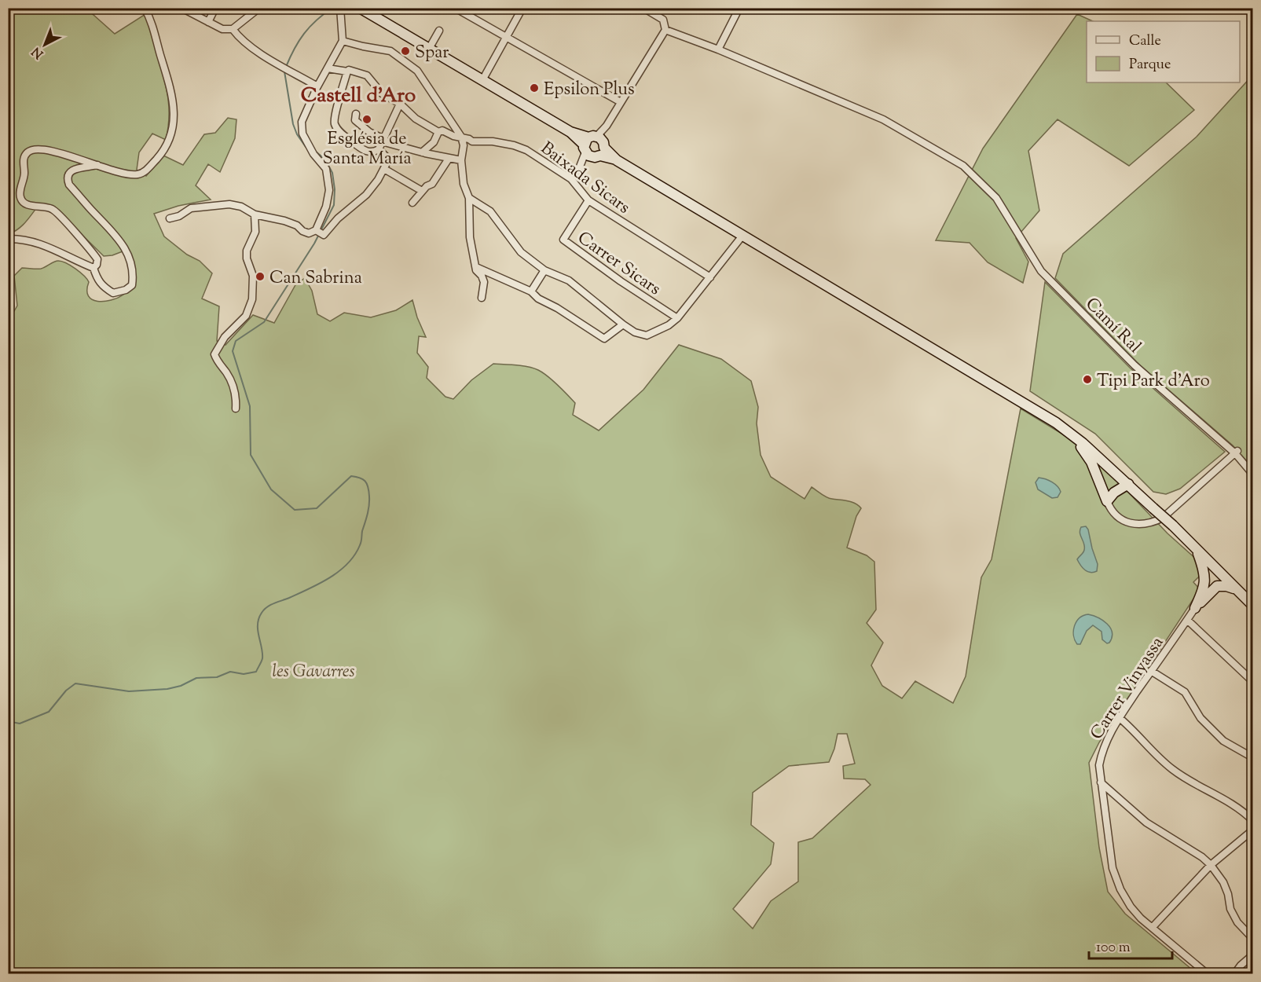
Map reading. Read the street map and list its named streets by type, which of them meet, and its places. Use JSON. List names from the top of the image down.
{
  "streets": {
    "street": [
      "Baixada Sicars",
      "Carrer Sicars",
      "Camí Ral",
      "Carrer Vinyassa"
    ]
  },
  "crossings": [
    ["Baixada Sicars", "Carrer Sicars"]
  ],
  "districts": ["Castell d'Aro"],
  "parks": ["les Gavarres"],
  "places": [
    "Spar",
    "Epsilon Plus",
    "Església de Santa María",
    "Can Sabrina",
    "Tipi Park d'Aro"
  ],
  "legend": ["Calle", "Parque"],
  "scale_bar": "100 m",
  "north": "bottom left"
}
